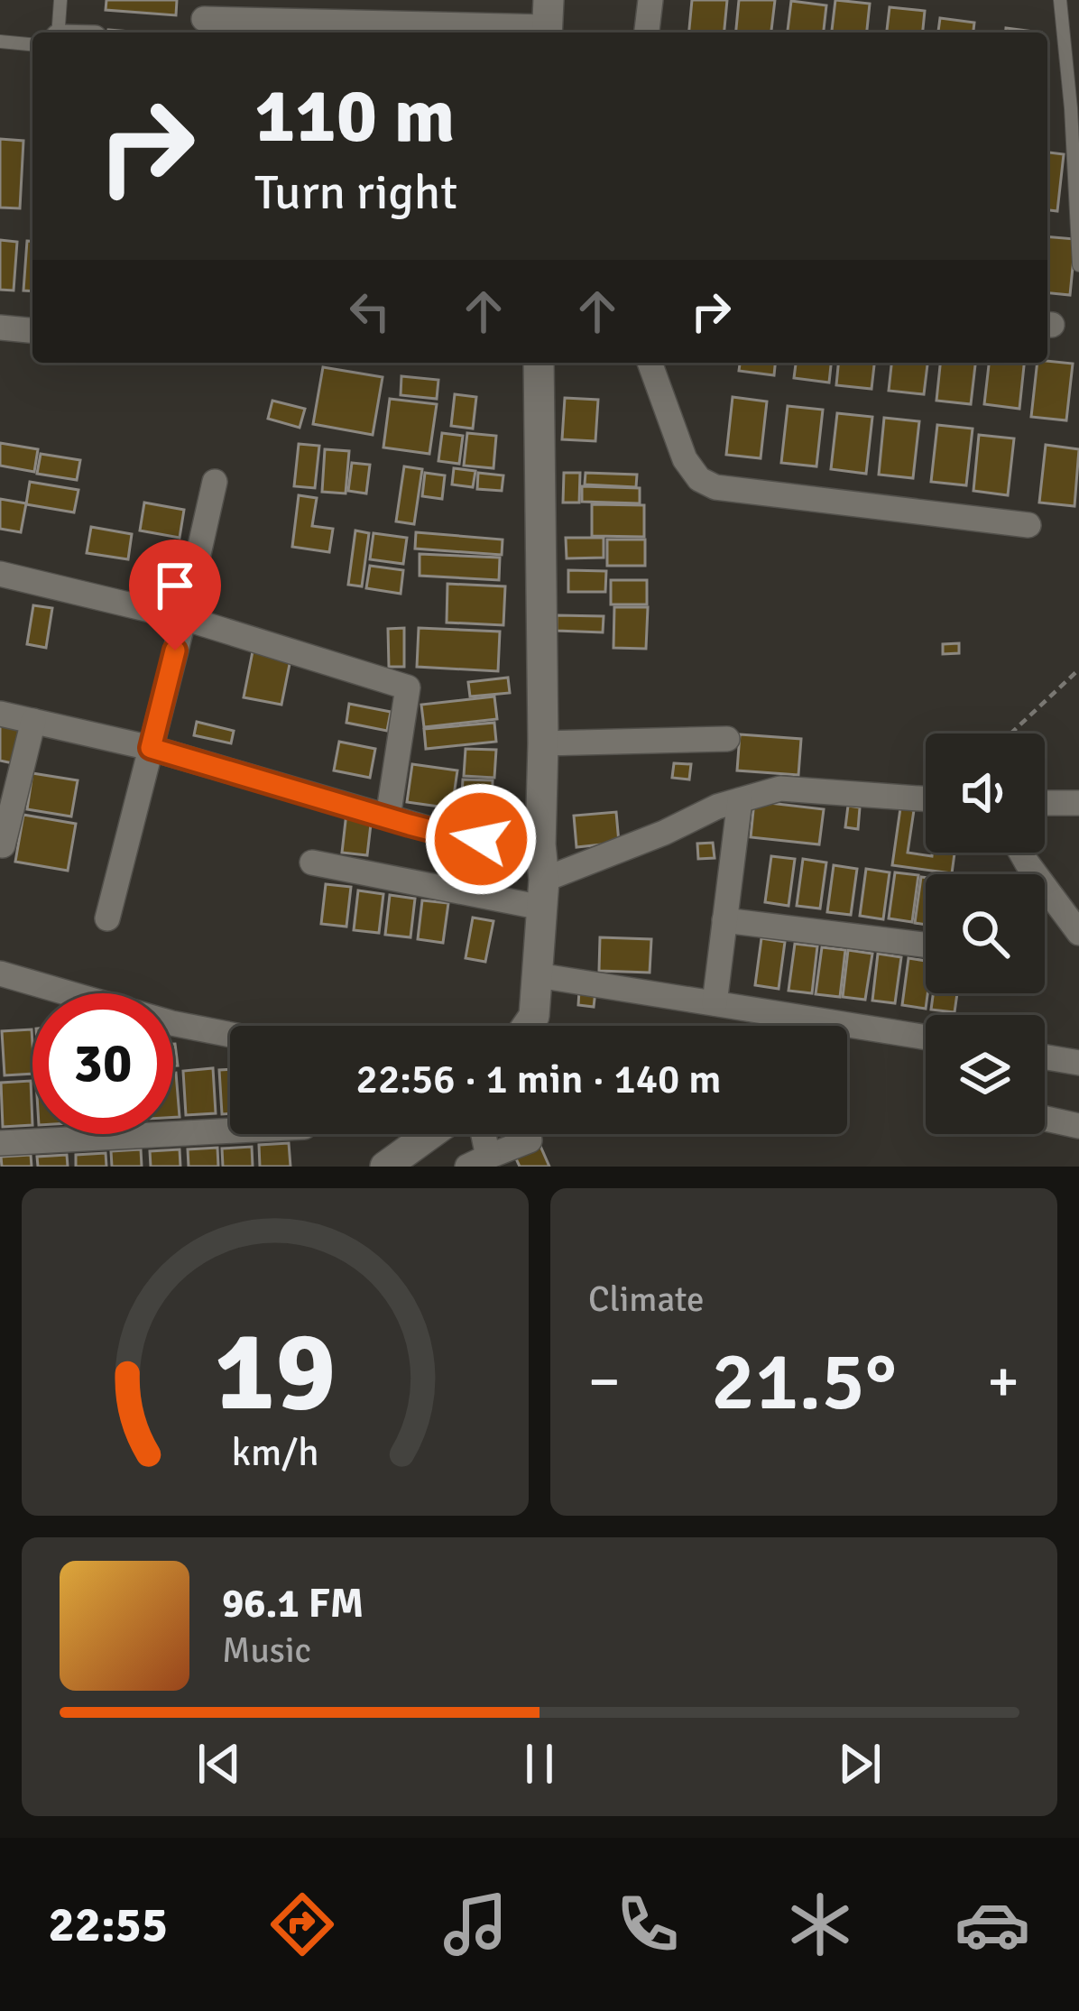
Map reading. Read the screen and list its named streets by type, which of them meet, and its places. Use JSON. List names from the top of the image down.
{
  "page": {
    "turn": ["110 m", "Turn right"],
    "limit": "30",
    "trip": "22:56 · 1 min · 140 m",
    "tile": "Climate",
    "heat": ["−", "21.5°", "+"],
    "song": ["96.1 FM", "Music"],
    "tabs": "22:55",
    "gauge": ["19", "km/h"]
  }
}
